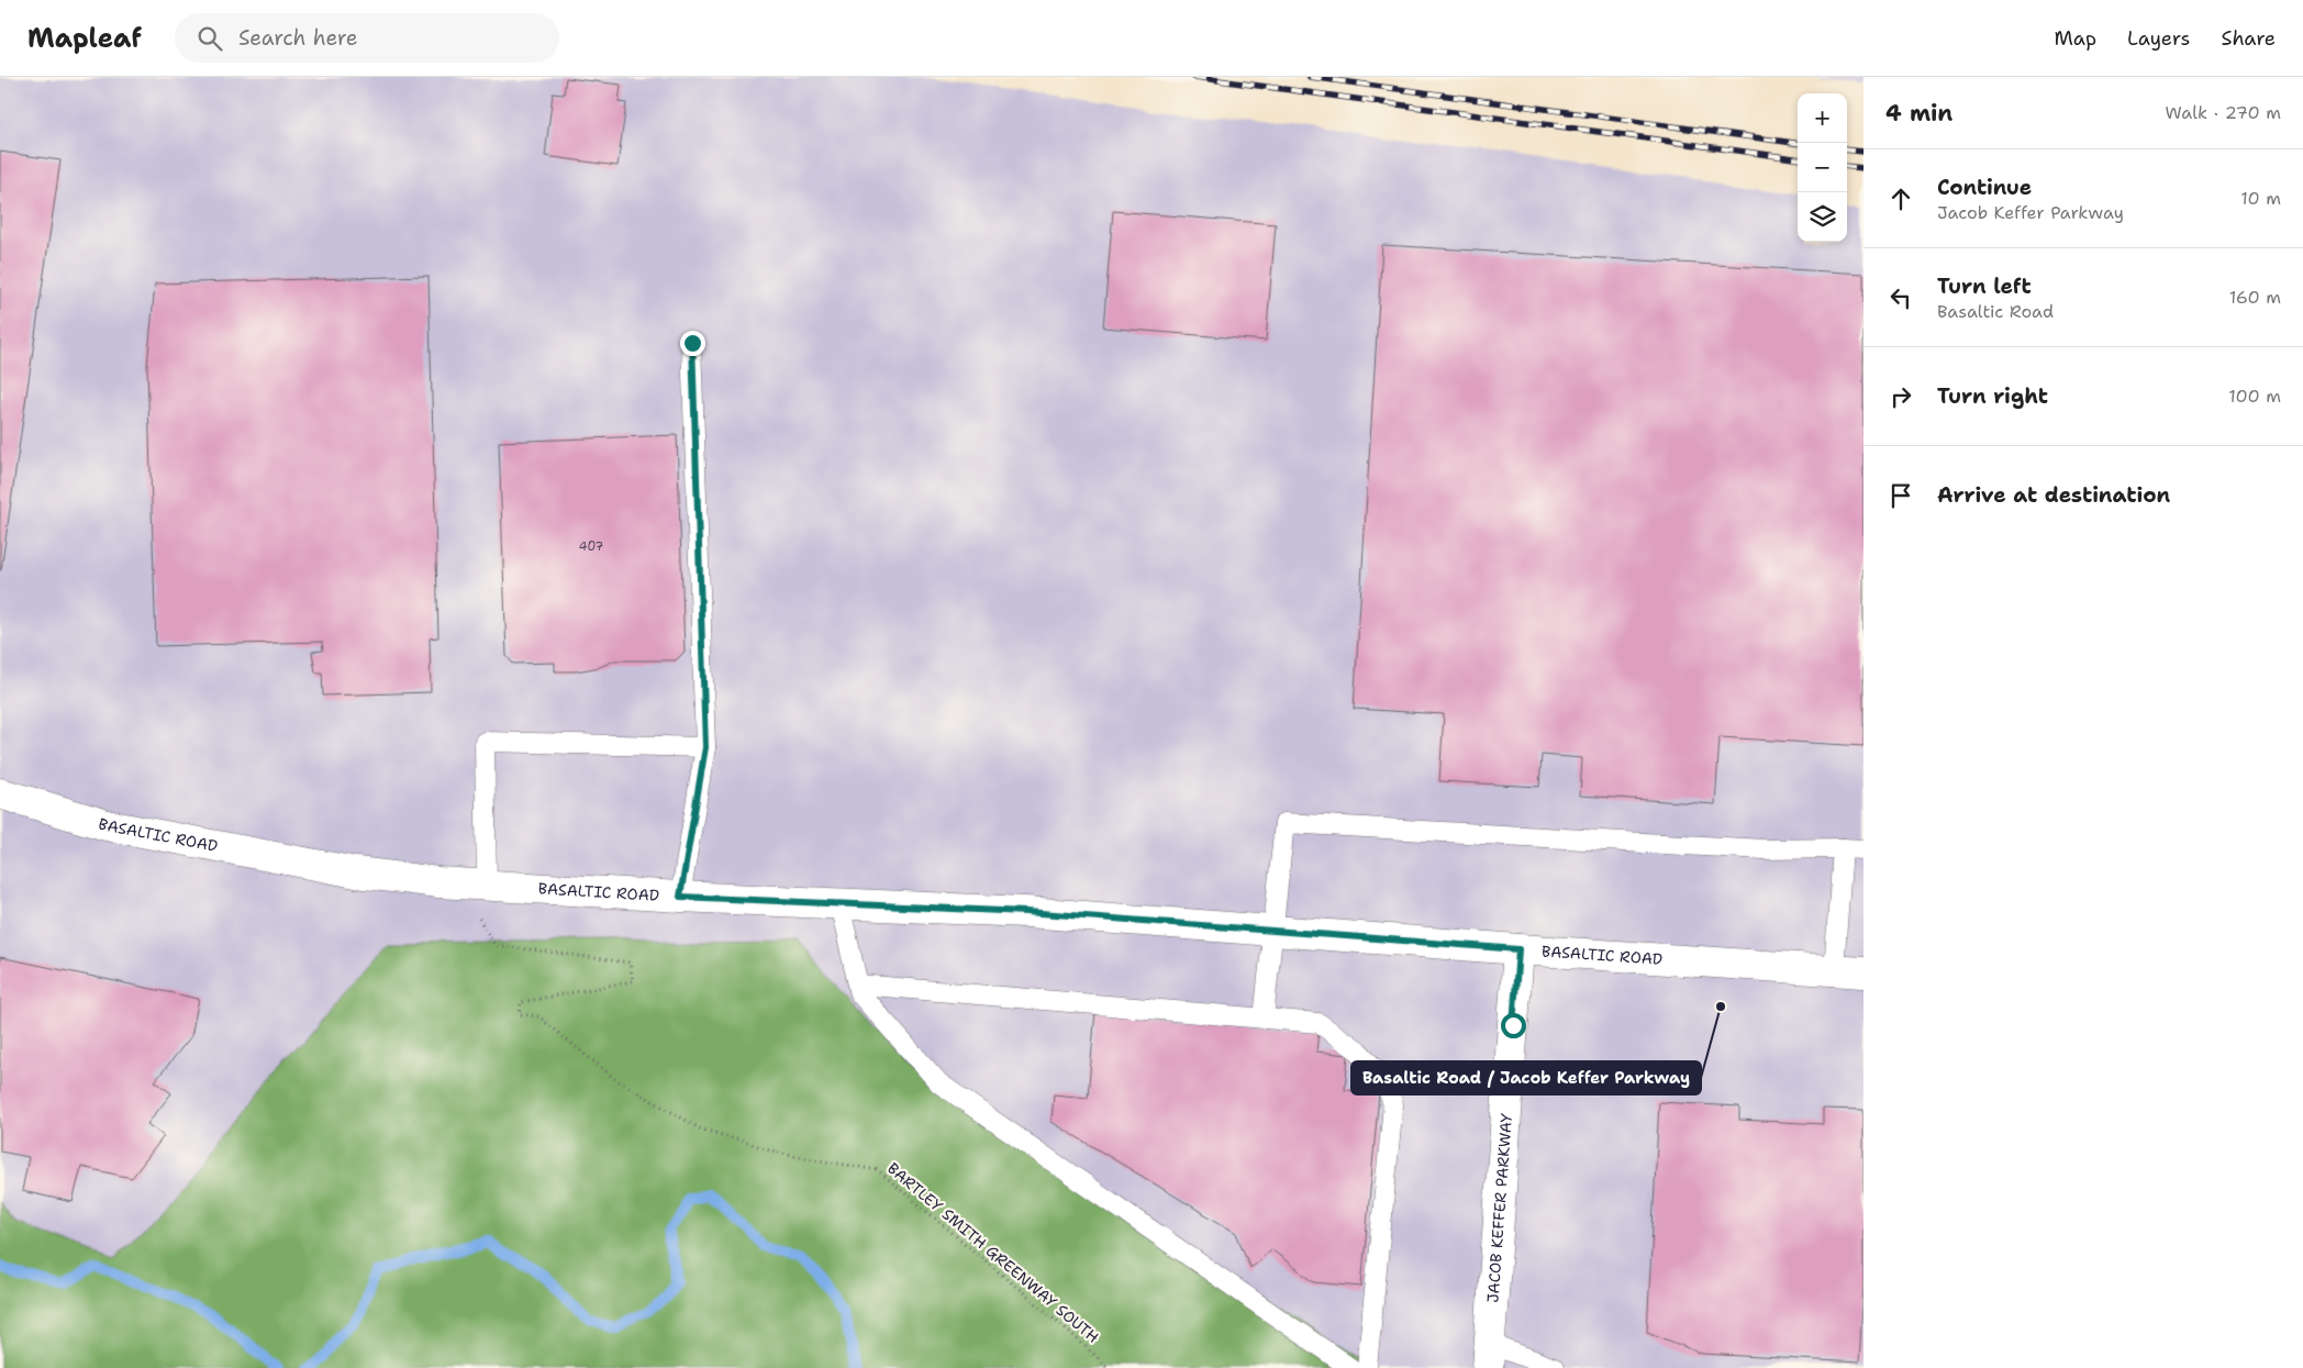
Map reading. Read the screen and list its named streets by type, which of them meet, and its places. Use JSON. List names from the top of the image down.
{
  "streets": {
    "street": ["BASALTIC ROAD", "JACOB KEFFER PARKWAY"],
    "path": ["BARTLEY SMITH GREENWAY SOUTH"]
  },
  "crossings": [
    ["BASALTIC ROAD", "JACOB KEFFER PARKWAY"]
  ],
  "places": ["Basaltic Road / Jacob Keffer Parkway"],
  "house_numbers": ["407"],
  "page": {
    "header": "Mapleaf",
    "search": "Search here",
    "nav": ["Map", "Layers", "Share"],
    "heading": ["4 min", "Walk · 270 m"],
    "map_buttons": ["+", "−"],
    "list": [
      ["Continue", "Jacob Keffer Parkway", "10 m"],
      ["Turn left", "Basaltic Road", "160 m"],
      ["Turn right", "100 m"],
      "Arrive at destination"
    ]
  }
}
